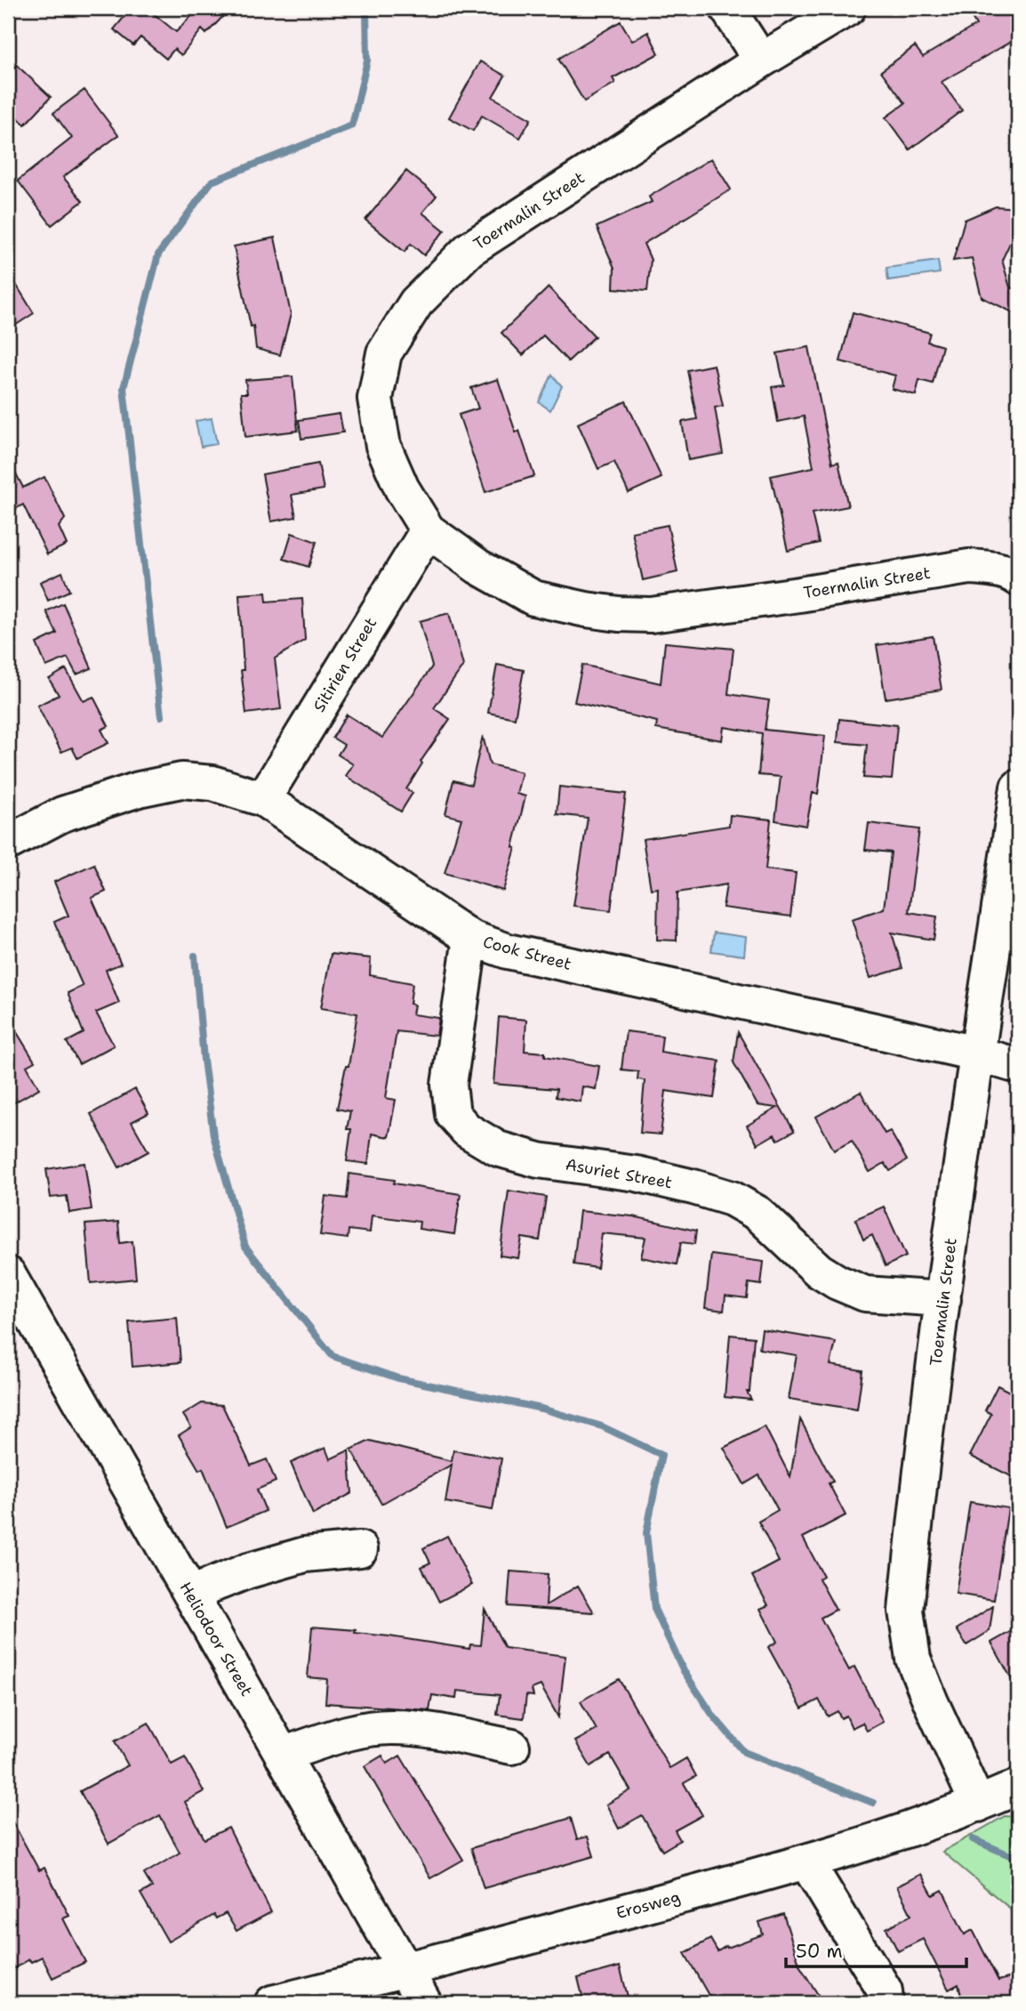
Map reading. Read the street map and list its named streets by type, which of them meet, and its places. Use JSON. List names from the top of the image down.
{
  "streets": {
    "street": [
      "Toermalin Street",
      "Sitirien Street",
      "Cook Street",
      "Asuriet Street",
      "Heliodoor Street",
      "Erosweg"
    ]
  },
  "crossings": [
    ["Toermalin Street", "Sitirien Street"],
    ["Toermalin Street", "Cook Street"],
    ["Toermalin Street", "Asuriet Street"],
    ["Toermalin Street", "Erosweg"],
    ["Sitirien Street", "Cook Street"],
    ["Cook Street", "Asuriet Street"],
    ["Heliodoor Street", "Erosweg"]
  ],
  "scale_bar": "50 m"
}
